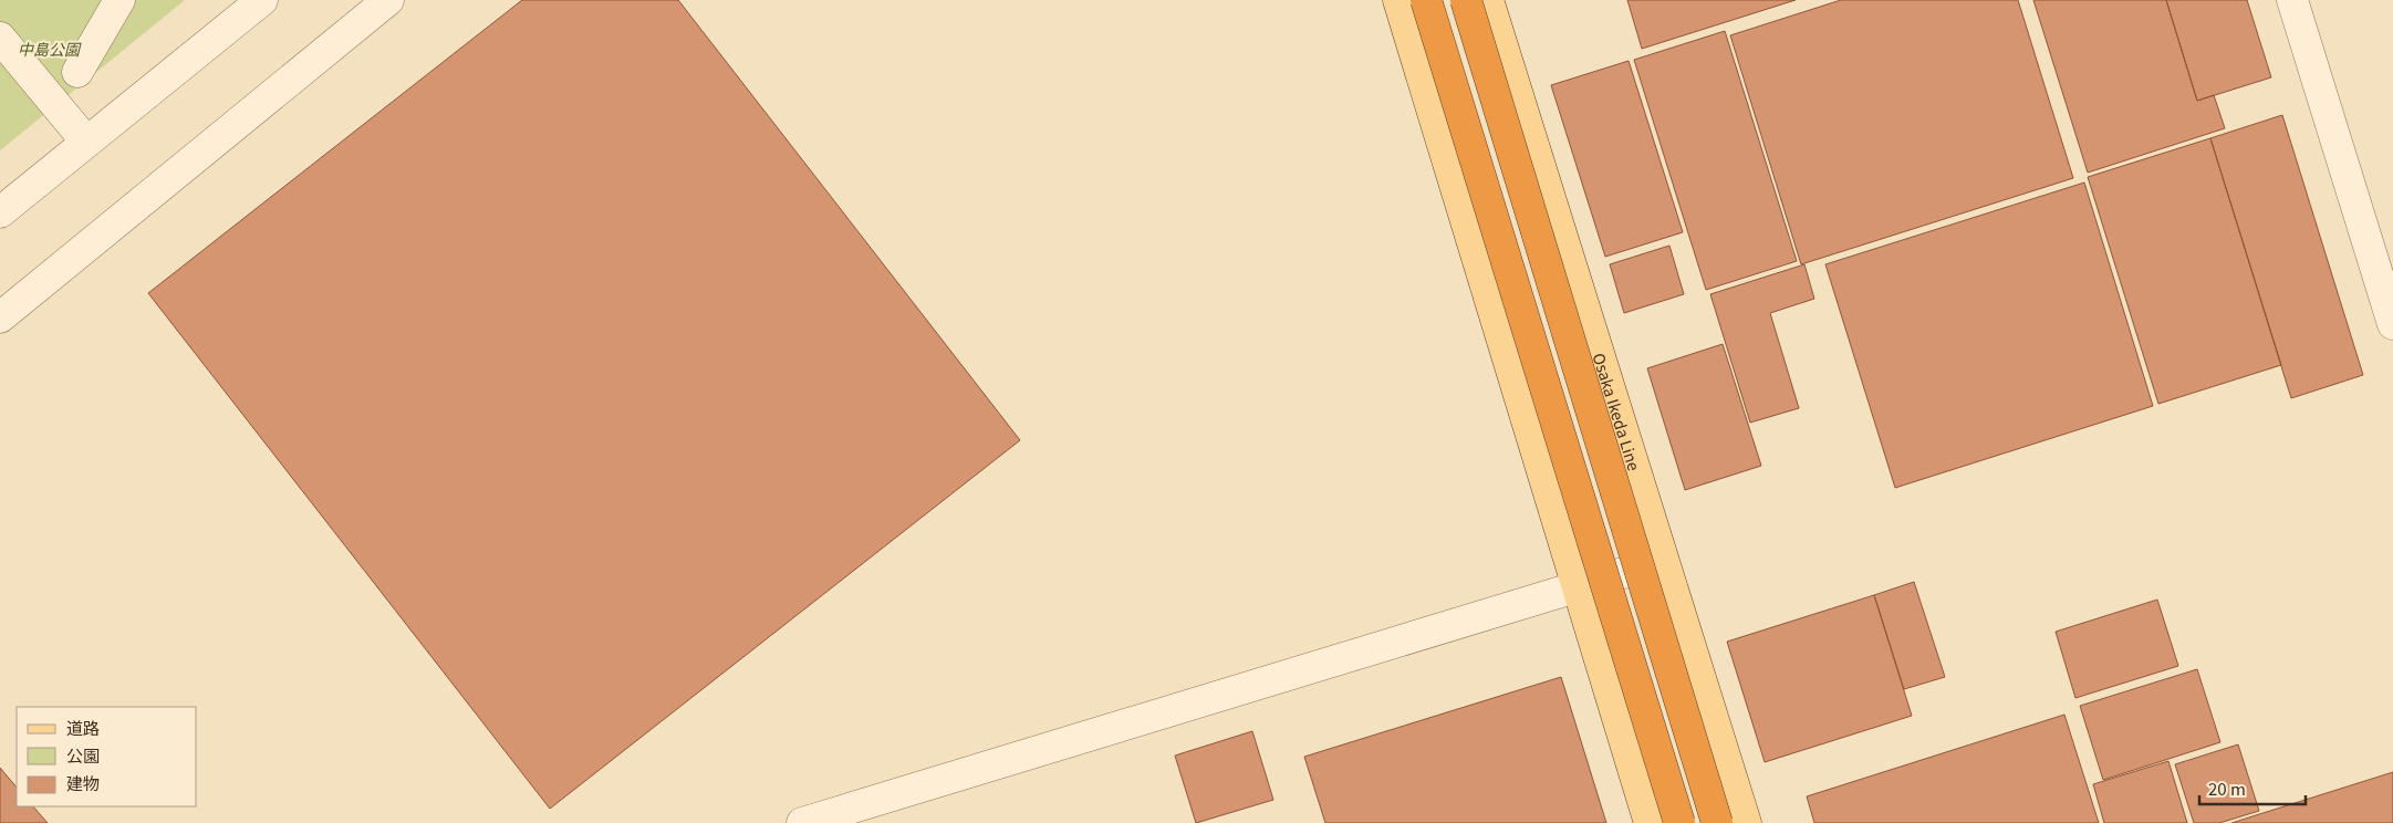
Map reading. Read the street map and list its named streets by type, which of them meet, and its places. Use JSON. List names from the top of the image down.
{
  "streets": {
    "main road": ["Osaka Ikeda Line"]
  },
  "parks": ["中島公園"],
  "legend": ["道路", "公園", "建物"],
  "scale_bar": "20 m"
}
